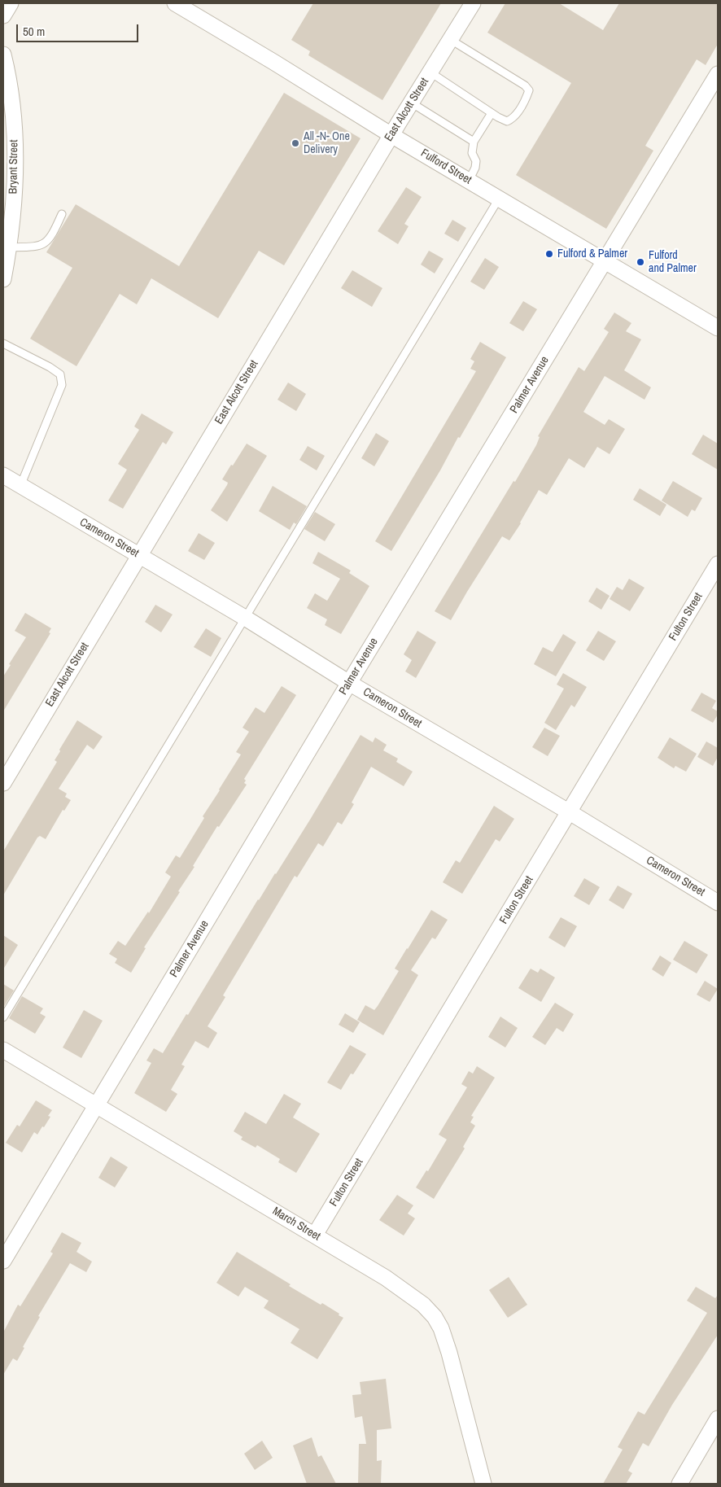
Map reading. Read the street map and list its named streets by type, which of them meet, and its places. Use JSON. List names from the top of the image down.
{
  "streets": {
    "street": [
      "East Alcott Street",
      "Bryant Street",
      "Fulford Street",
      "Palmer Avenue",
      "Cameron Street",
      "Fulton Street",
      "March Street"
    ]
  },
  "crossings": [
    ["East Alcott Street", "Fulford Street"],
    ["East Alcott Street", "Cameron Street"],
    ["Fulford Street", "Palmer Avenue"],
    ["Palmer Avenue", "Cameron Street"],
    ["Palmer Avenue", "March Street"],
    ["Cameron Street", "Fulton Street"],
    ["Fulton Street", "March Street"]
  ],
  "places": ["All -N- One Delivery", "Fulford & Palmer", "Fulford and Palmer"],
  "scale_bar": "50 m"
}
